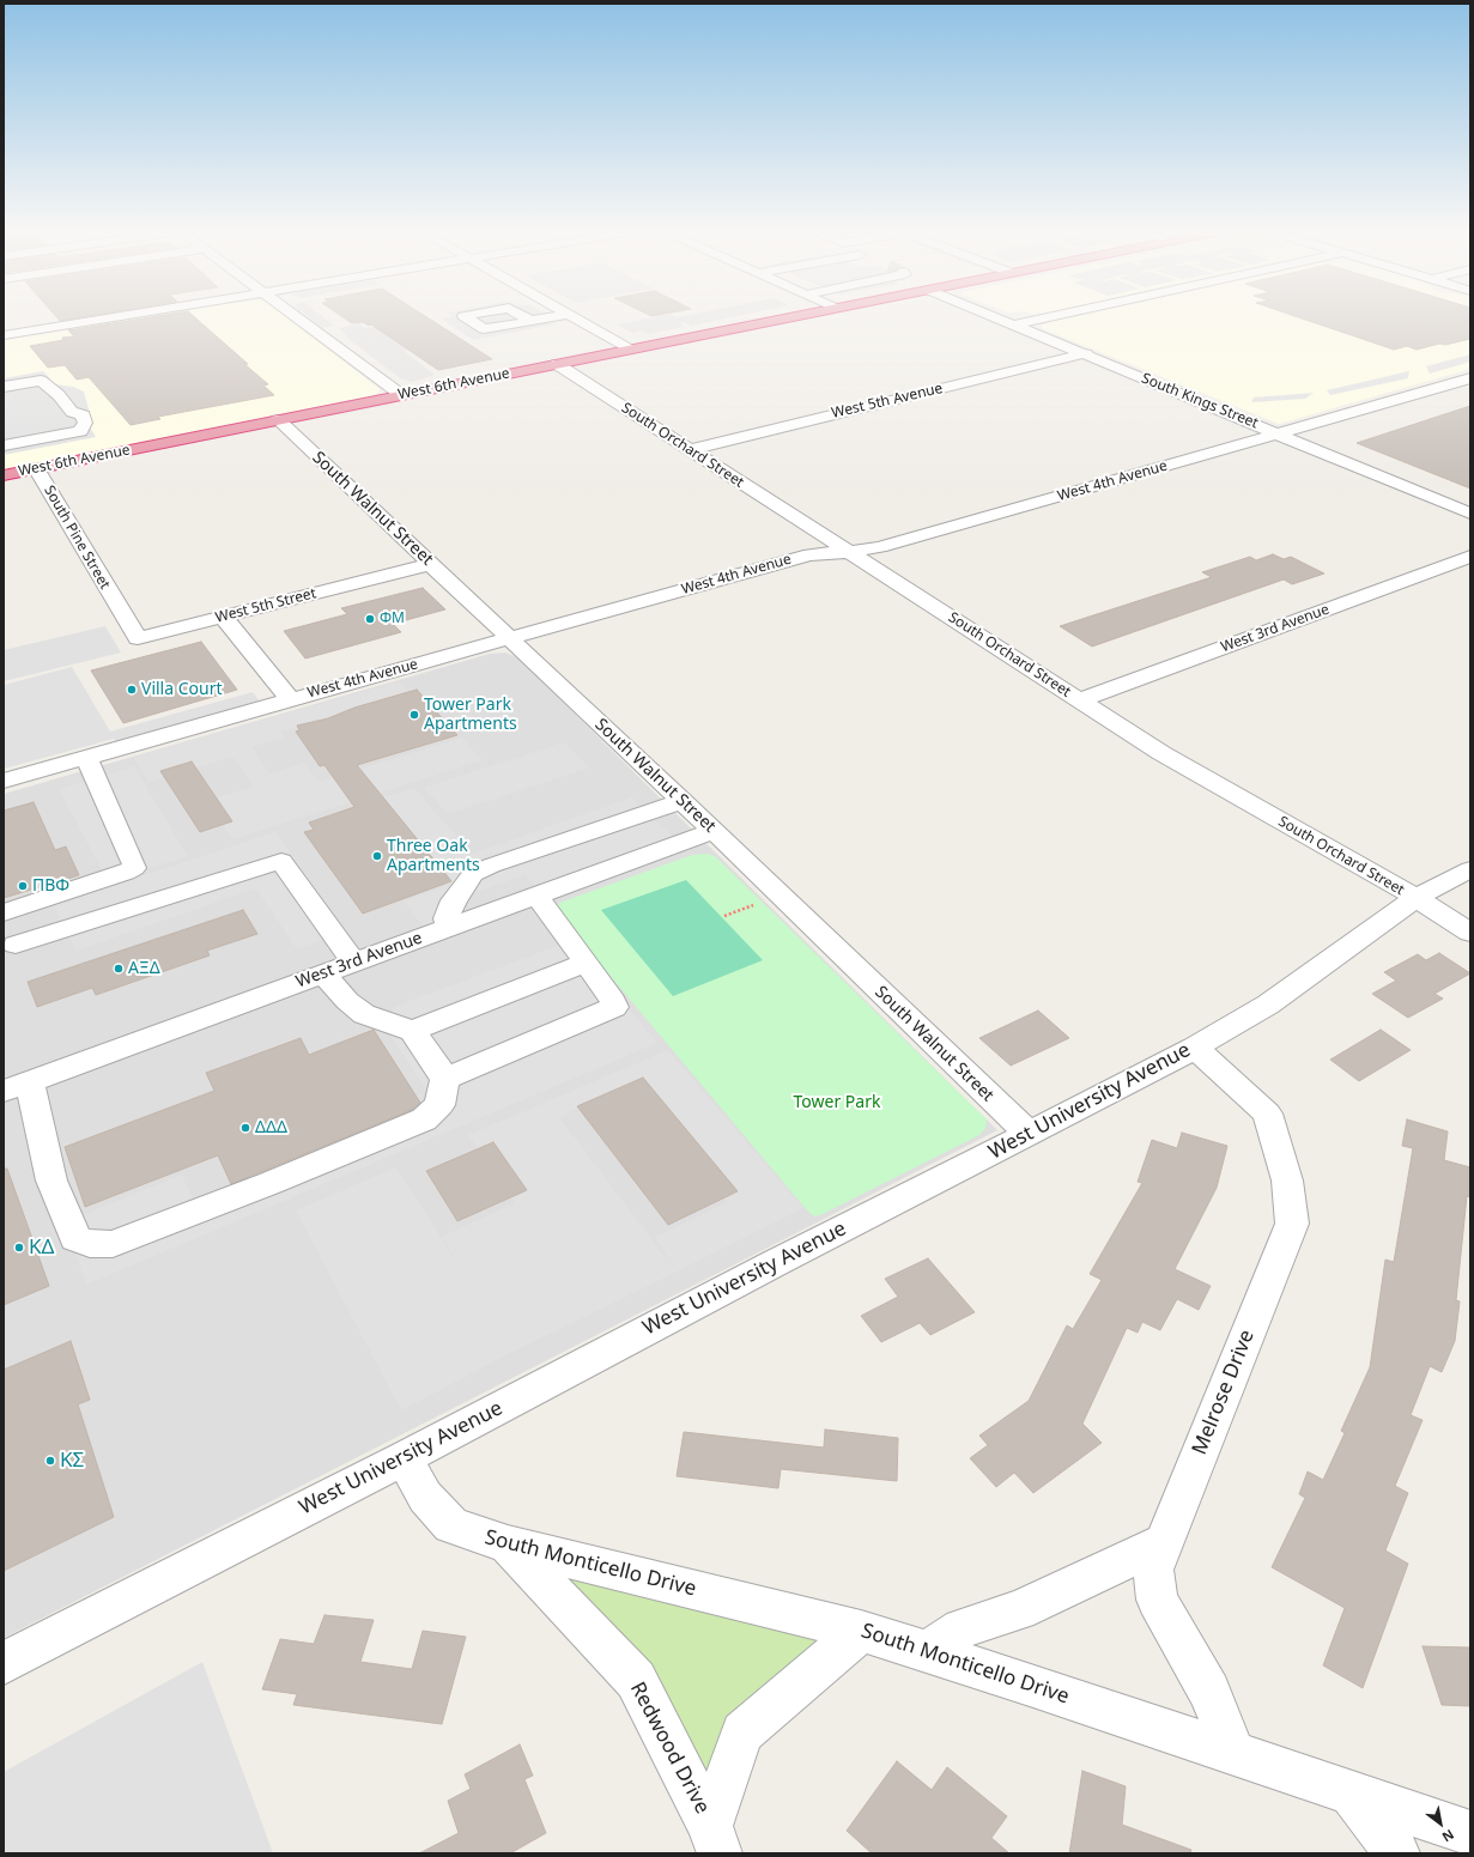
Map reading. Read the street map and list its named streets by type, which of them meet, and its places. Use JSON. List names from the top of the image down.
{
  "streets": {
    "highway": ["West 6th Avenue"],
    "street": [
      "West 5th Avenue",
      "South Kings Street",
      "South Orchard Street",
      "West 4th Avenue",
      "South Walnut Street",
      "South Pine Street",
      "West 5th Street",
      "West 3rd Avenue",
      "West University Avenue",
      "Melrose Drive",
      "South Monticello Drive",
      "Redwood Drive"
    ]
  },
  "crossings": [
    ["West 6th Avenue", "South Orchard Street"],
    ["West 6th Avenue", "South Walnut Street"],
    ["West 6th Avenue", "South Pine Street"],
    ["West 5th Avenue", "South Kings Street"],
    ["West 5th Avenue", "South Orchard Street"],
    ["South Kings Street", "West 4th Avenue"],
    ["South Orchard Street", "West 4th Avenue"],
    ["South Orchard Street", "West 3rd Avenue"],
    ["South Orchard Street", "West University Avenue"],
    ["West 4th Avenue", "South Walnut Street"],
    ["South Walnut Street", "West 5th Street"],
    ["South Walnut Street", "West 3rd Avenue"],
    ["South Walnut Street", "West University Avenue"],
    ["South Pine Street", "West 5th Street"],
    ["West University Avenue", "Melrose Drive"],
    ["West University Avenue", "South Monticello Drive"],
    ["Melrose Drive", "South Monticello Drive"],
    ["South Monticello Drive", "Redwood Drive"]
  ],
  "parks": ["Tower Park"],
  "places": [
    "ΦΜ",
    "Villa Court",
    "Tower Park Apartments",
    "Three Oak Apartments",
    "ΠΒΦ",
    "ΑΞΔ",
    "ΔΔΔ",
    "ΚΔ",
    "KΣ"
  ],
  "north": "bottom right"
}
